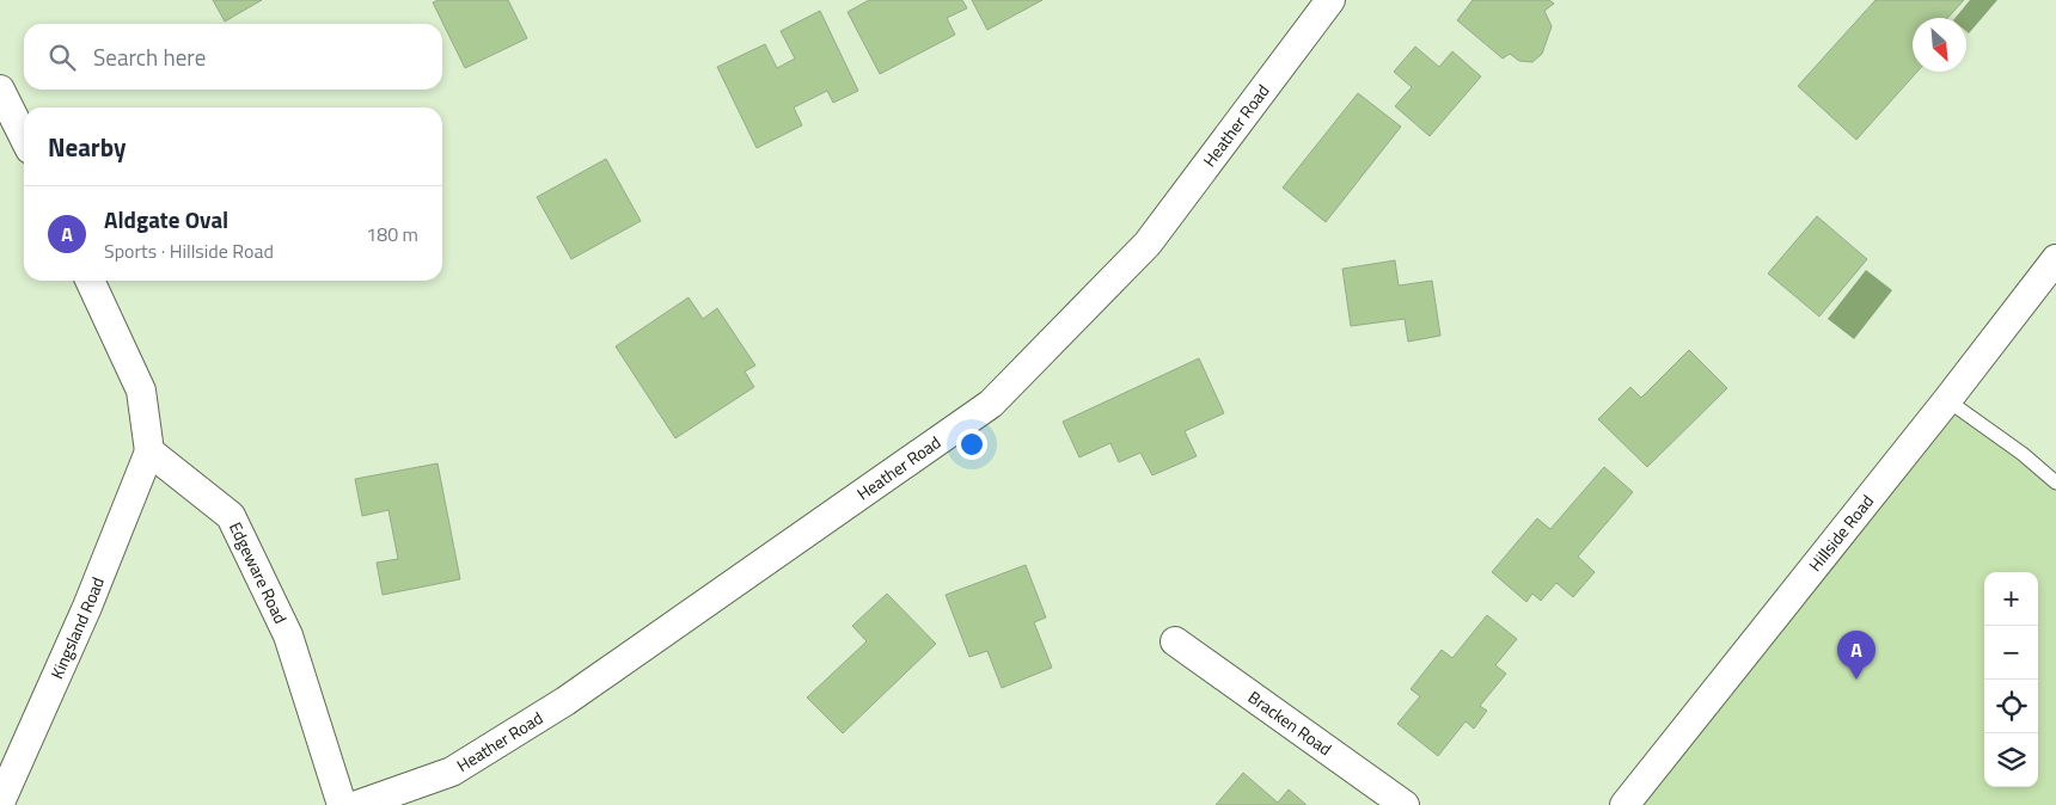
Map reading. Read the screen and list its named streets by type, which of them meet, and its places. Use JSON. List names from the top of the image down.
{
  "streets": {
    "street": [
      "Heather Road",
      "Hillside Road",
      "Edgeware Road",
      "Kingsland Road",
      "Bracken Road"
    ]
  },
  "crossings": [
    ["Edgeware Road", "Kingsland Road"]
  ],
  "north": "bottom right",
  "page": {
    "search": "Search here",
    "heading": "Nearby",
    "list": [
      {
        "mark": "A",
        "name": "Aldgate Oval",
        "note": "Sports · Hillside Road",
        "value": "180 m"
      }
    ],
    "map_buttons": ["+", "−"],
    "pins": "A"
  }
}
